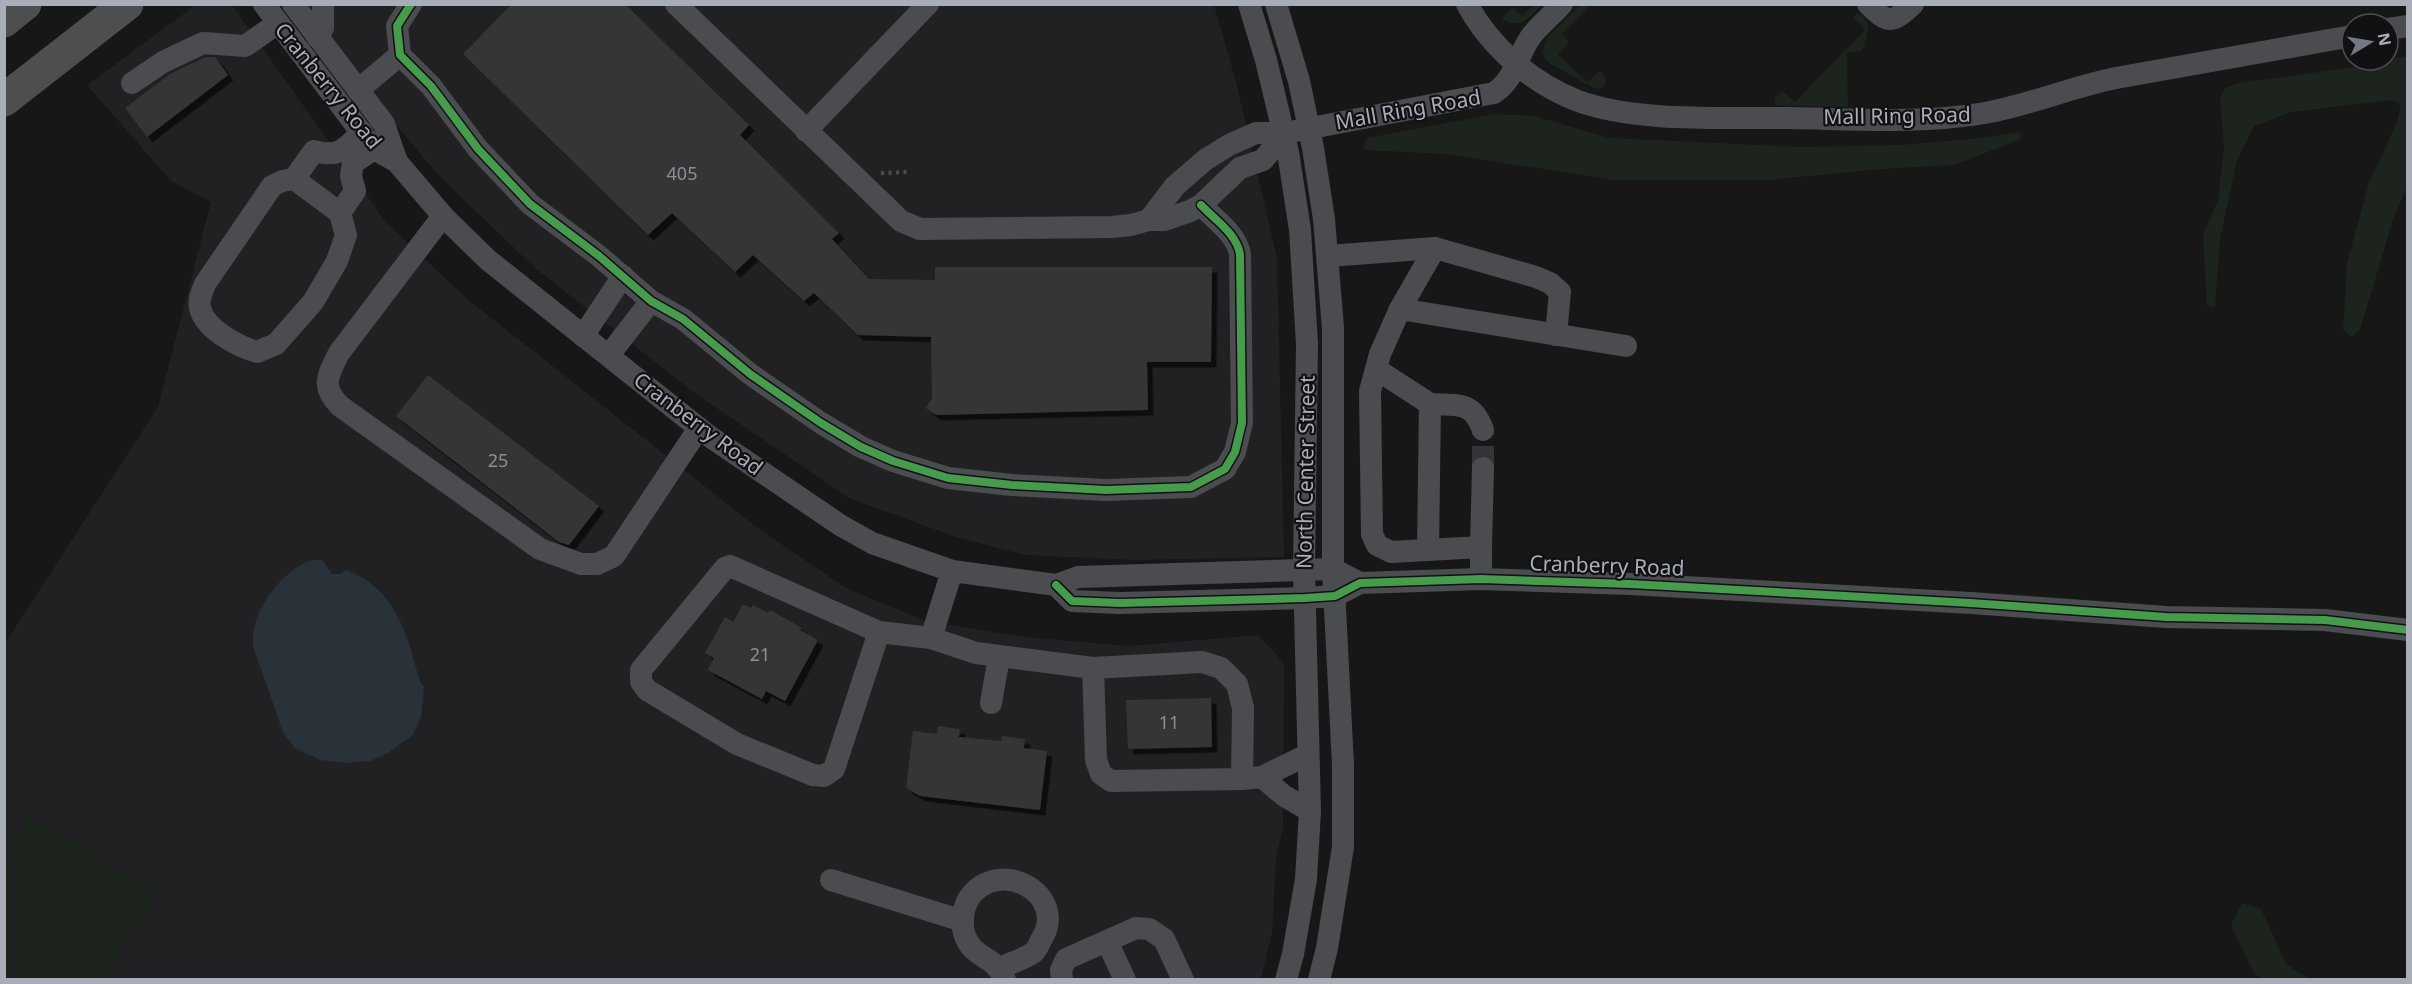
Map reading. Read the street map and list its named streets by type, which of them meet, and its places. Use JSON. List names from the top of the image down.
{
  "streets": {
    "street": ["Cranberry Road", "Mall Ring Road", "North Center Street"]
  },
  "crossings": [
    ["Cranberry Road", "North Center Street"],
    ["Mall Ring Road", "North Center Street"]
  ],
  "house_numbers": [
    "405",
    "25",
    "21",
    "11"
  ],
  "north": "right"
}
